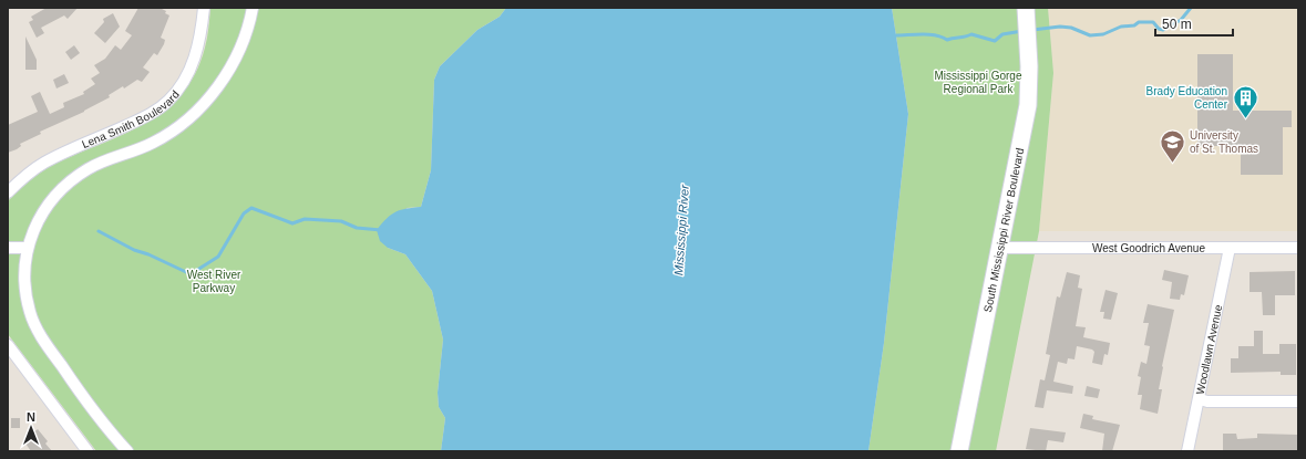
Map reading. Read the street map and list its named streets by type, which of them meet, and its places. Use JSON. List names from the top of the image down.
{
  "streets": {
    "street": [
      "Lena Smith Boulevard",
      "South Mississippi River Boulevard",
      "West Goodrich Avenue",
      "Woodlawn Avenue"
    ]
  },
  "crossings": [
    ["South Mississippi River Boulevard", "West Goodrich Avenue"],
    ["West Goodrich Avenue", "Woodlawn Avenue"]
  ],
  "water": ["Mississippi River"],
  "parks": ["Mississippi Gorge Regional Park", "West River Parkway"],
  "places": {
    "building": ["Brady Education Center"],
    "school or university": ["University of St. Thomas"]
  },
  "scale_bar": "50 m",
  "north": "top"
}
